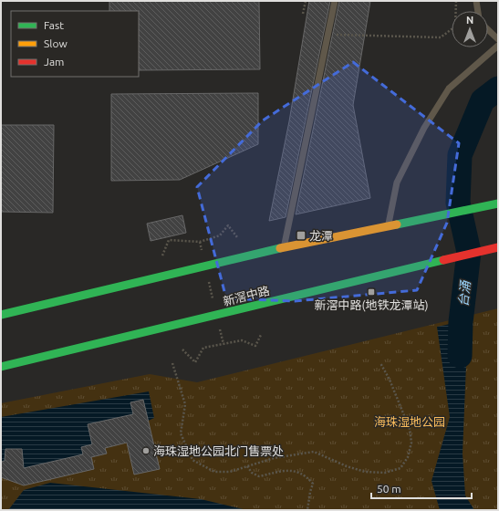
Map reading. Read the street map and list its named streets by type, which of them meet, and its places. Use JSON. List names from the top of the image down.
{
  "streets": {
    "highway": ["新滘中路"]
  },
  "water": ["台涌"],
  "parks": ["海珠湿地公园"],
  "places": {
    "transit": ["龙潭", "新滘中路(地铁龙潭站)"],
    "other": ["海珠湿地公园北门售票处"]
  },
  "legend": ["Fast", "Slow", "Jam"],
  "scale_bar": "50 m",
  "north": "top"
}
